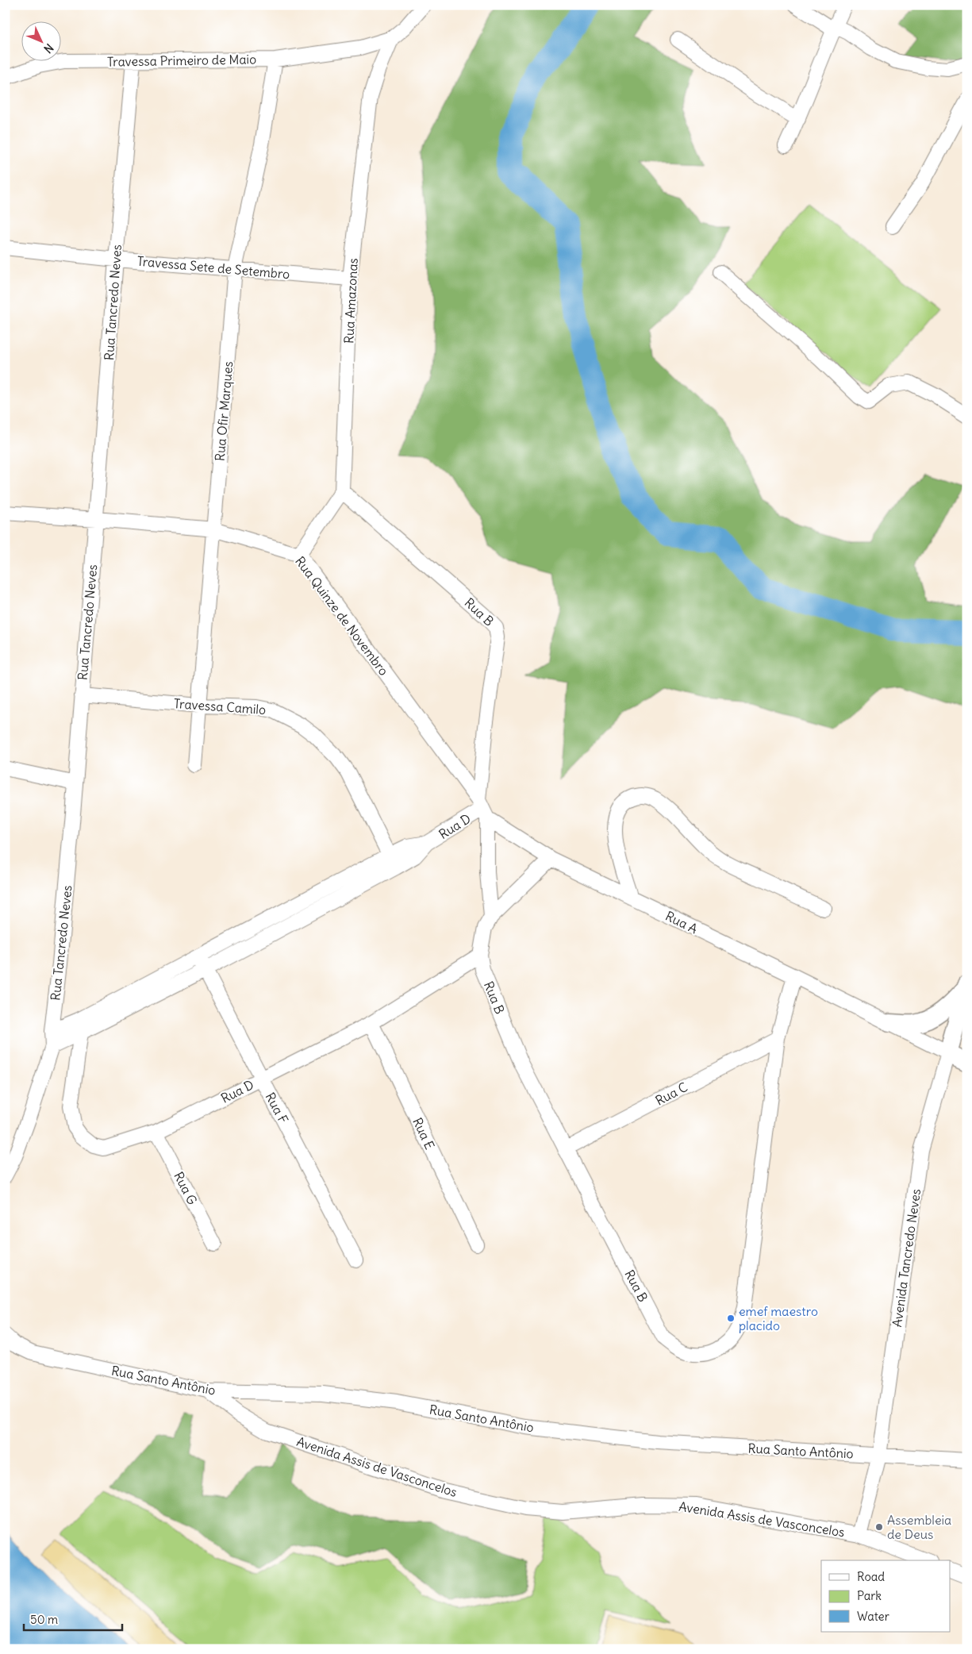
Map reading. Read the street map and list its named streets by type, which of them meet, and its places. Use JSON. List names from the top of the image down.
{
  "streets": {
    "street": [
      "Travessa Primeiro de Maio",
      "Travessa Sete de Setembro",
      "Rua Amazonas",
      "Rua Tancredo Neves",
      "Rua Ofir Marques",
      "Rua B",
      "Rua Quinze de Novembro",
      "Travessa Camilo",
      "Rua D",
      "Rua A",
      "Rua C",
      "Rua F",
      "Rua E",
      "Rua G",
      "Avenida Tancredo Neves",
      "Rua Santo Antônio",
      "Avenida Assis de Vasconcelos"
    ]
  },
  "crossings": [
    ["Travessa Primeiro de Maio", "Rua Amazonas"],
    ["Travessa Primeiro de Maio", "Rua Tancredo Neves"],
    ["Travessa Primeiro de Maio", "Rua Ofir Marques"],
    ["Travessa Sete de Setembro", "Rua Amazonas"],
    ["Travessa Sete de Setembro", "Rua Tancredo Neves"],
    ["Travessa Sete de Setembro", "Rua Ofir Marques"],
    ["Rua Amazonas", "Rua B"],
    ["Rua Tancredo Neves", "Rua Quinze de Novembro"],
    ["Rua Tancredo Neves", "Travessa Camilo"],
    ["Rua Tancredo Neves", "Rua D"],
    ["Rua Ofir Marques", "Rua Quinze de Novembro"],
    ["Rua Ofir Marques", "Travessa Camilo"],
    ["Rua B", "Rua Quinze de Novembro"],
    ["Rua B", "Rua D"],
    ["Rua B", "Rua A"],
    ["Rua B", "Rua C"],
    ["Rua Quinze de Novembro", "Rua D"],
    ["Rua Quinze de Novembro", "Rua A"],
    ["Travessa Camilo", "Rua D"],
    ["Rua D", "Rua A"],
    ["Rua D", "Rua F"],
    ["Rua D", "Rua E"],
    ["Rua D", "Rua G"],
    ["Rua A", "Avenida Tancredo Neves"],
    ["Avenida Tancredo Neves", "Rua Santo Antônio"],
    ["Avenida Tancredo Neves", "Avenida Assis de Vasconcelos"],
    ["Rua Santo Antônio", "Avenida Assis de Vasconcelos"]
  ],
  "places": ["emef maestro placido", "Assembleia de Deus"],
  "legend": ["Road", "Park", "Water"],
  "scale_bar": "50 m",
  "north": "bottom right"
}
